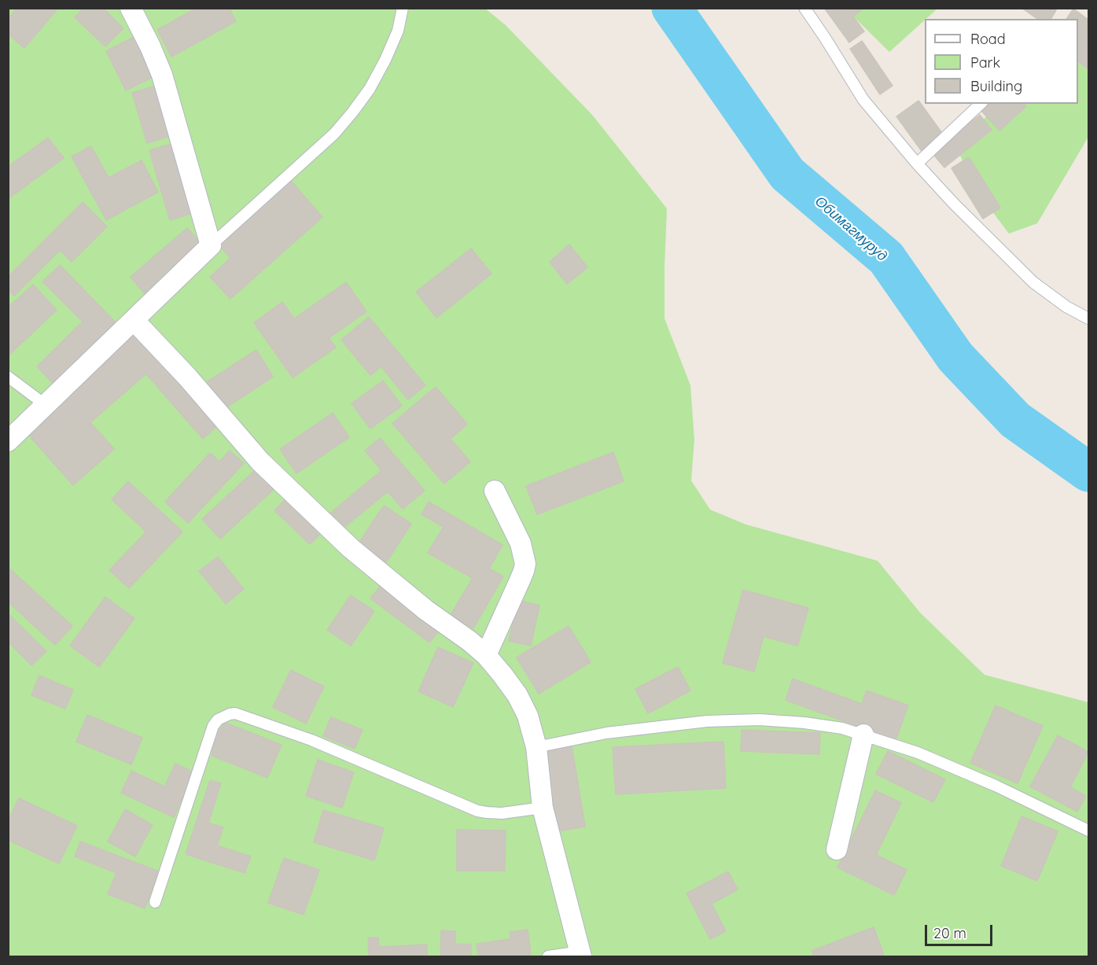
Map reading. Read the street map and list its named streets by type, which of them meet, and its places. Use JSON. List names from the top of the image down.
{
  "water": ["Обимагмуруд"],
  "legend": ["Road", "Park", "Building"],
  "scale_bar": "20 m"
}
